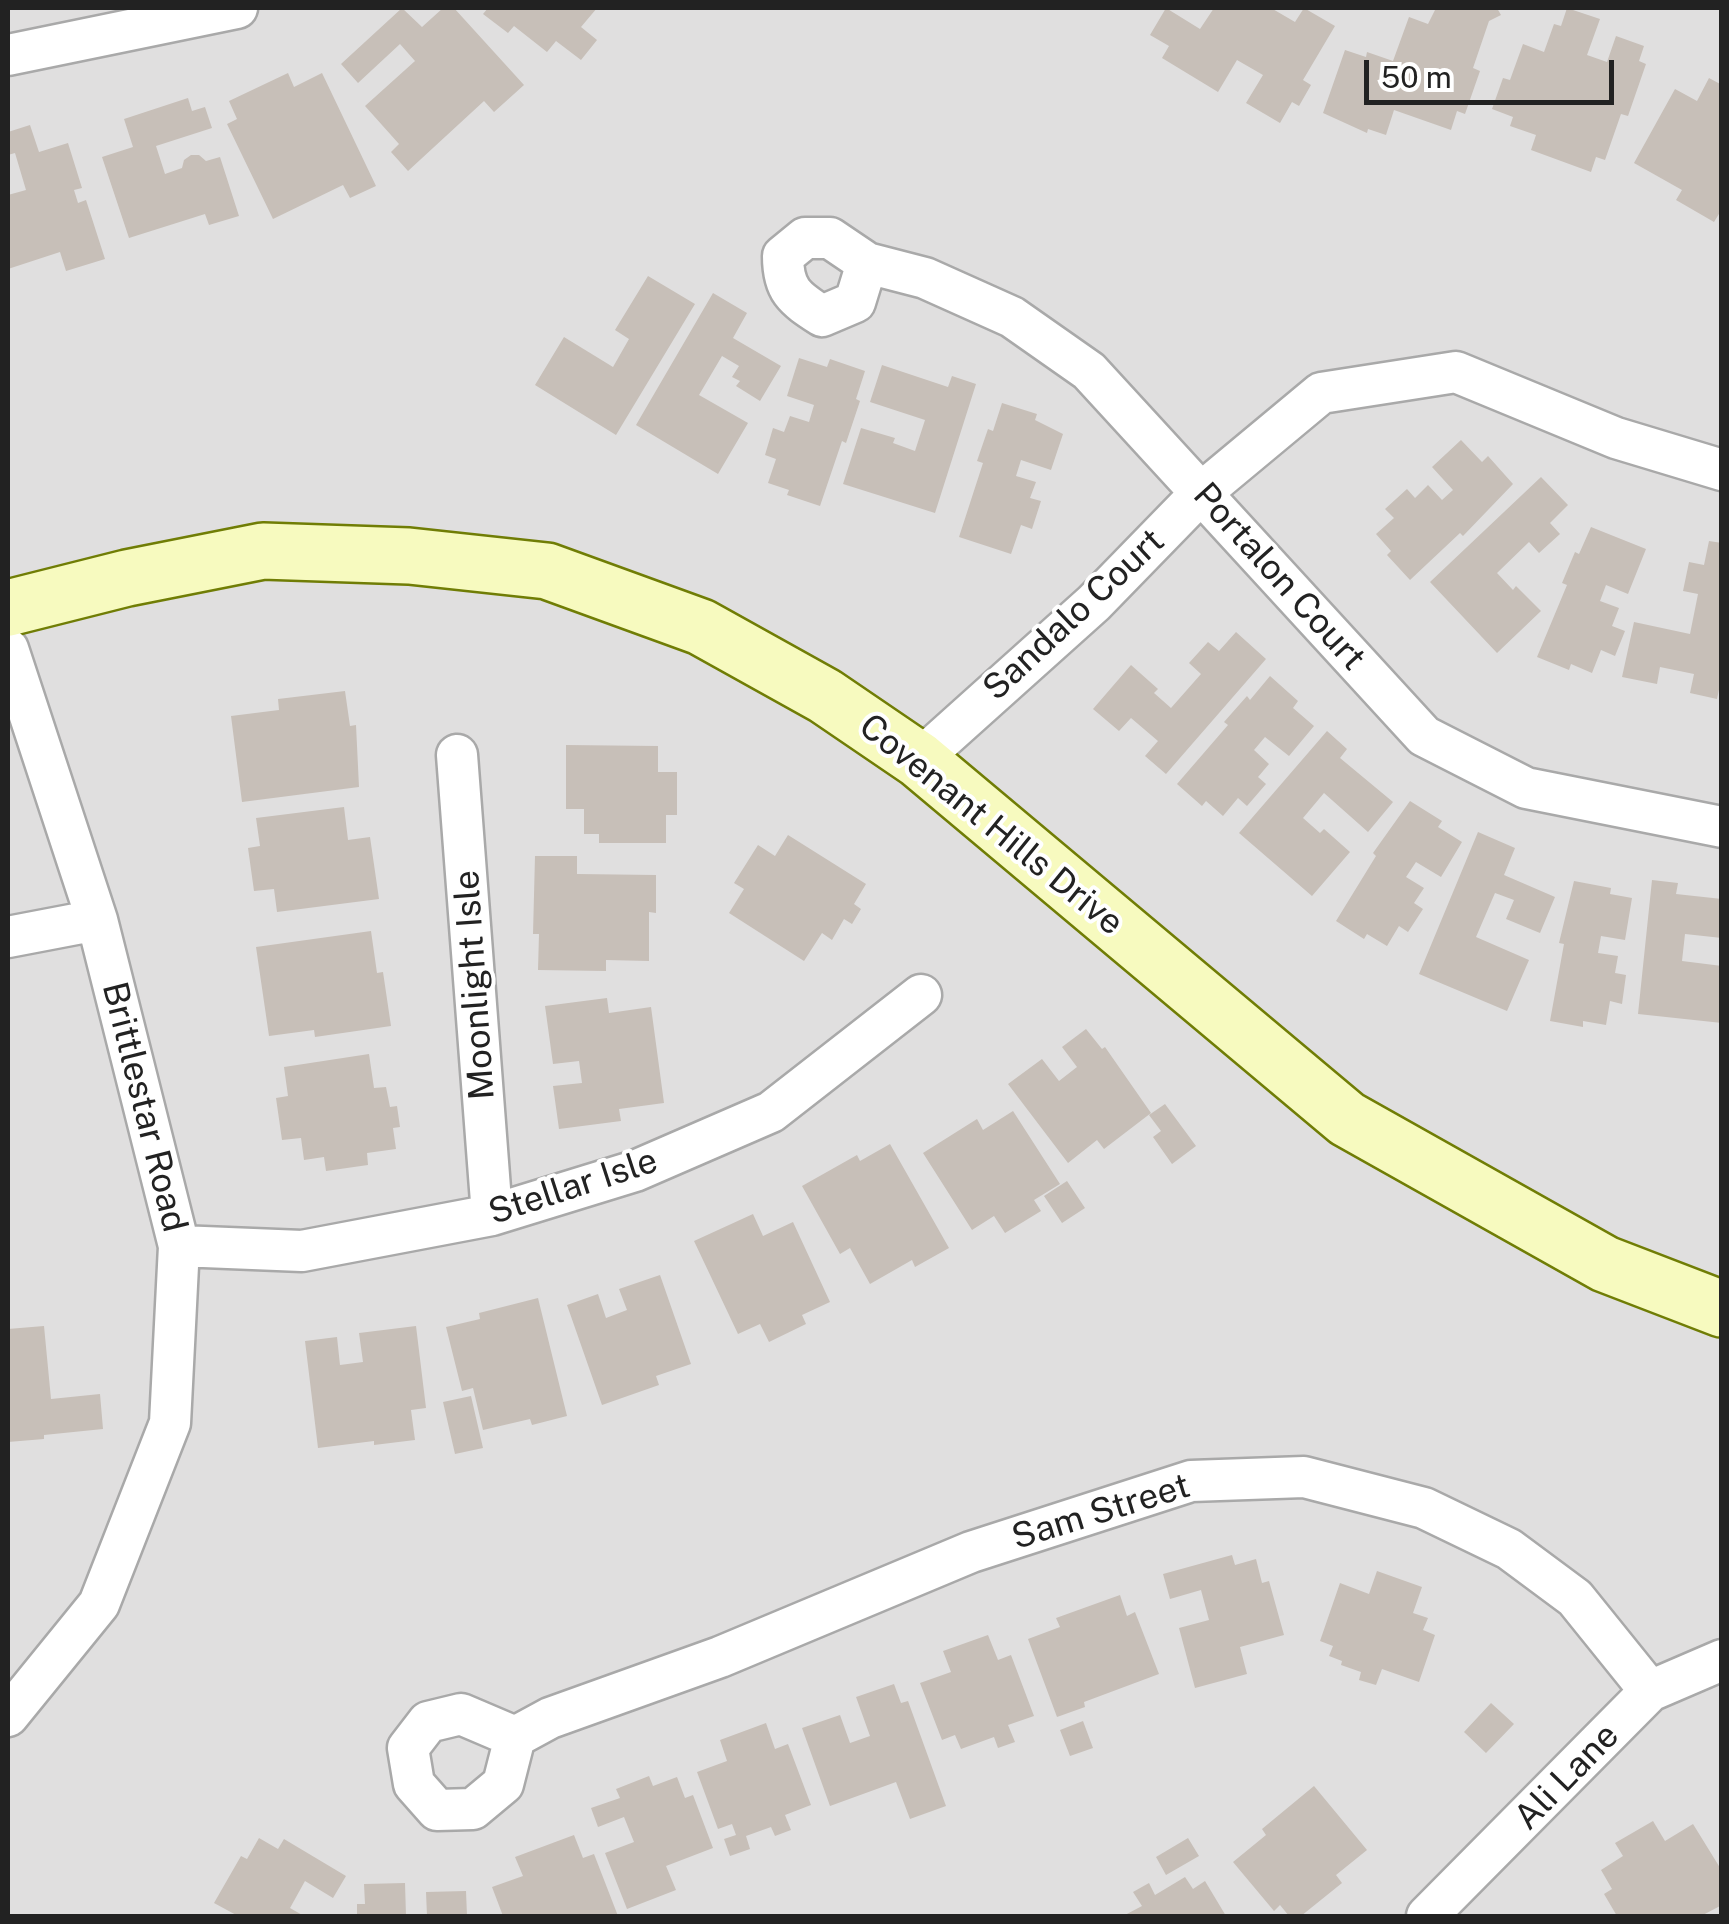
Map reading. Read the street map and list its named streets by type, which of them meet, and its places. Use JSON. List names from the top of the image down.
{
  "streets": {
    "street": [
      "Portalon Court",
      "Sandalo Court",
      "Covenant Hills Drive",
      "Moonlight Isle",
      "Brittlestar Road",
      "Stellar Isle",
      "Sam Street",
      "Ali Lane"
    ]
  },
  "crossings": [
    ["Portalon Court", "Sandalo Court"],
    ["Sandalo Court", "Covenant Hills Drive"],
    ["Moonlight Isle", "Stellar Isle"],
    ["Brittlestar Road", "Stellar Isle"],
    ["Sam Street", "Ali Lane"]
  ],
  "scale_bar": "50 m"
}
